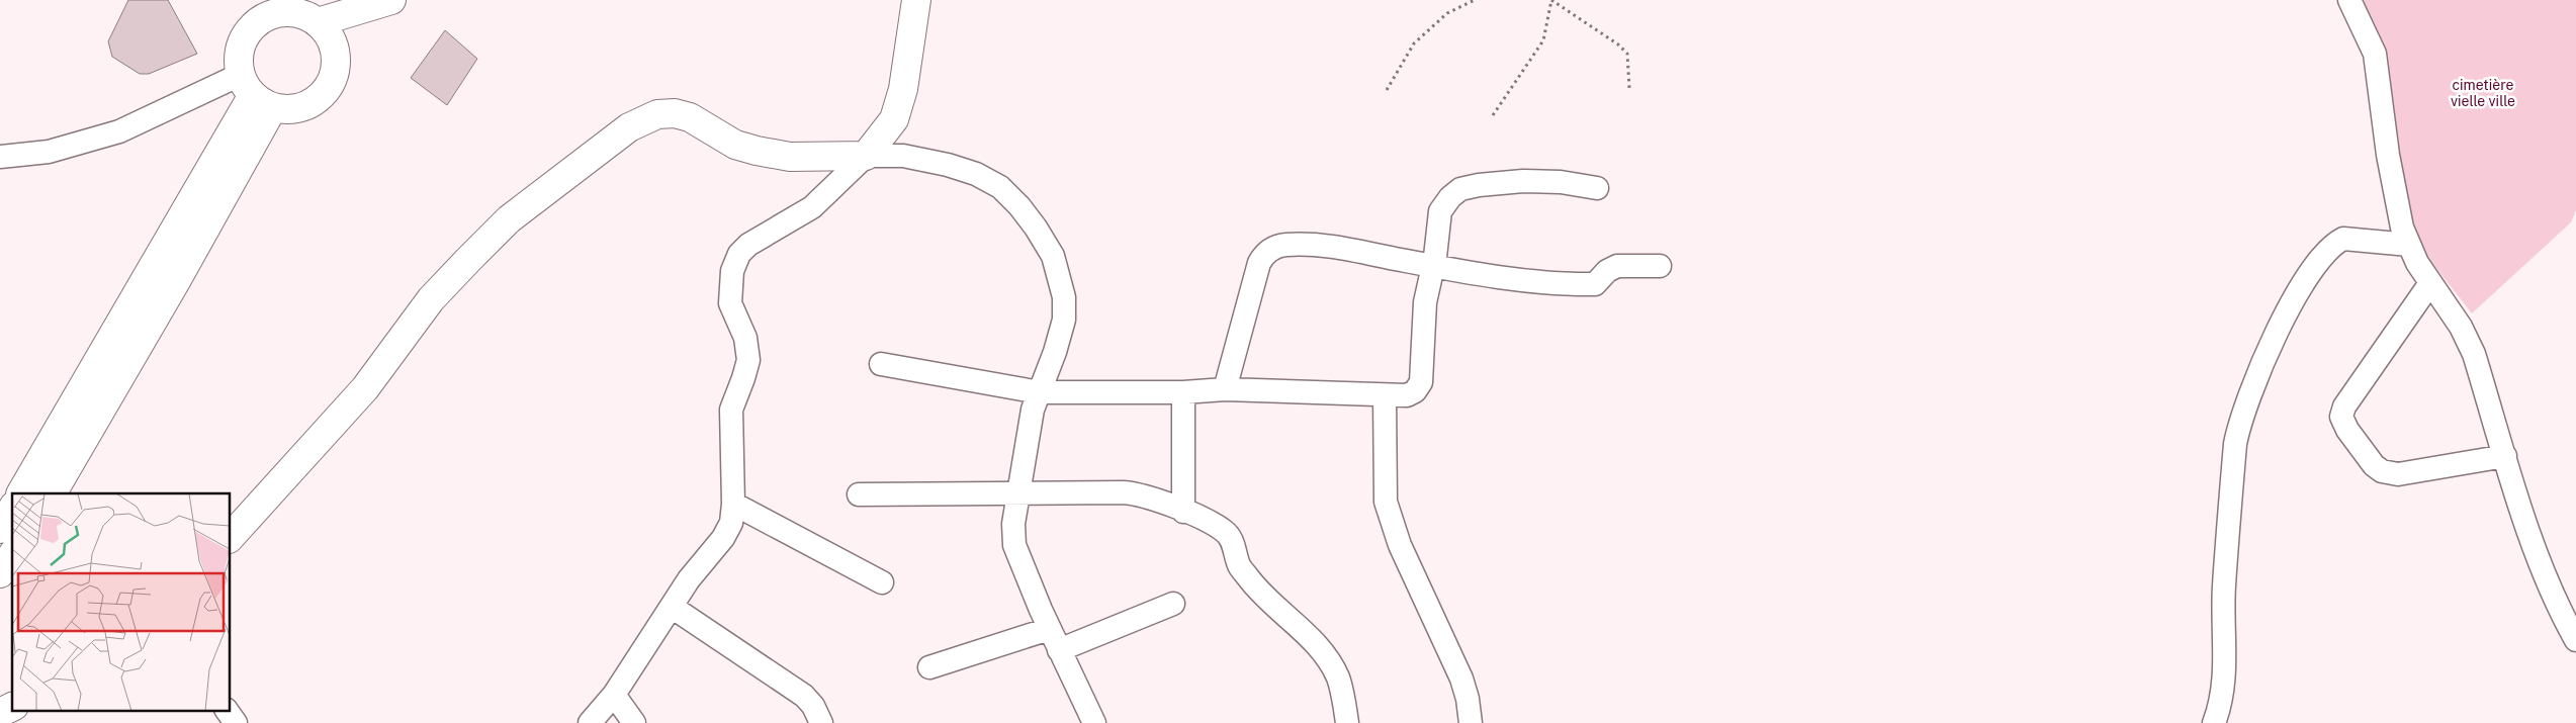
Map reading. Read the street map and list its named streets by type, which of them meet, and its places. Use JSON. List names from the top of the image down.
{
  "parks": ["cimetière vielle ville"]
}
